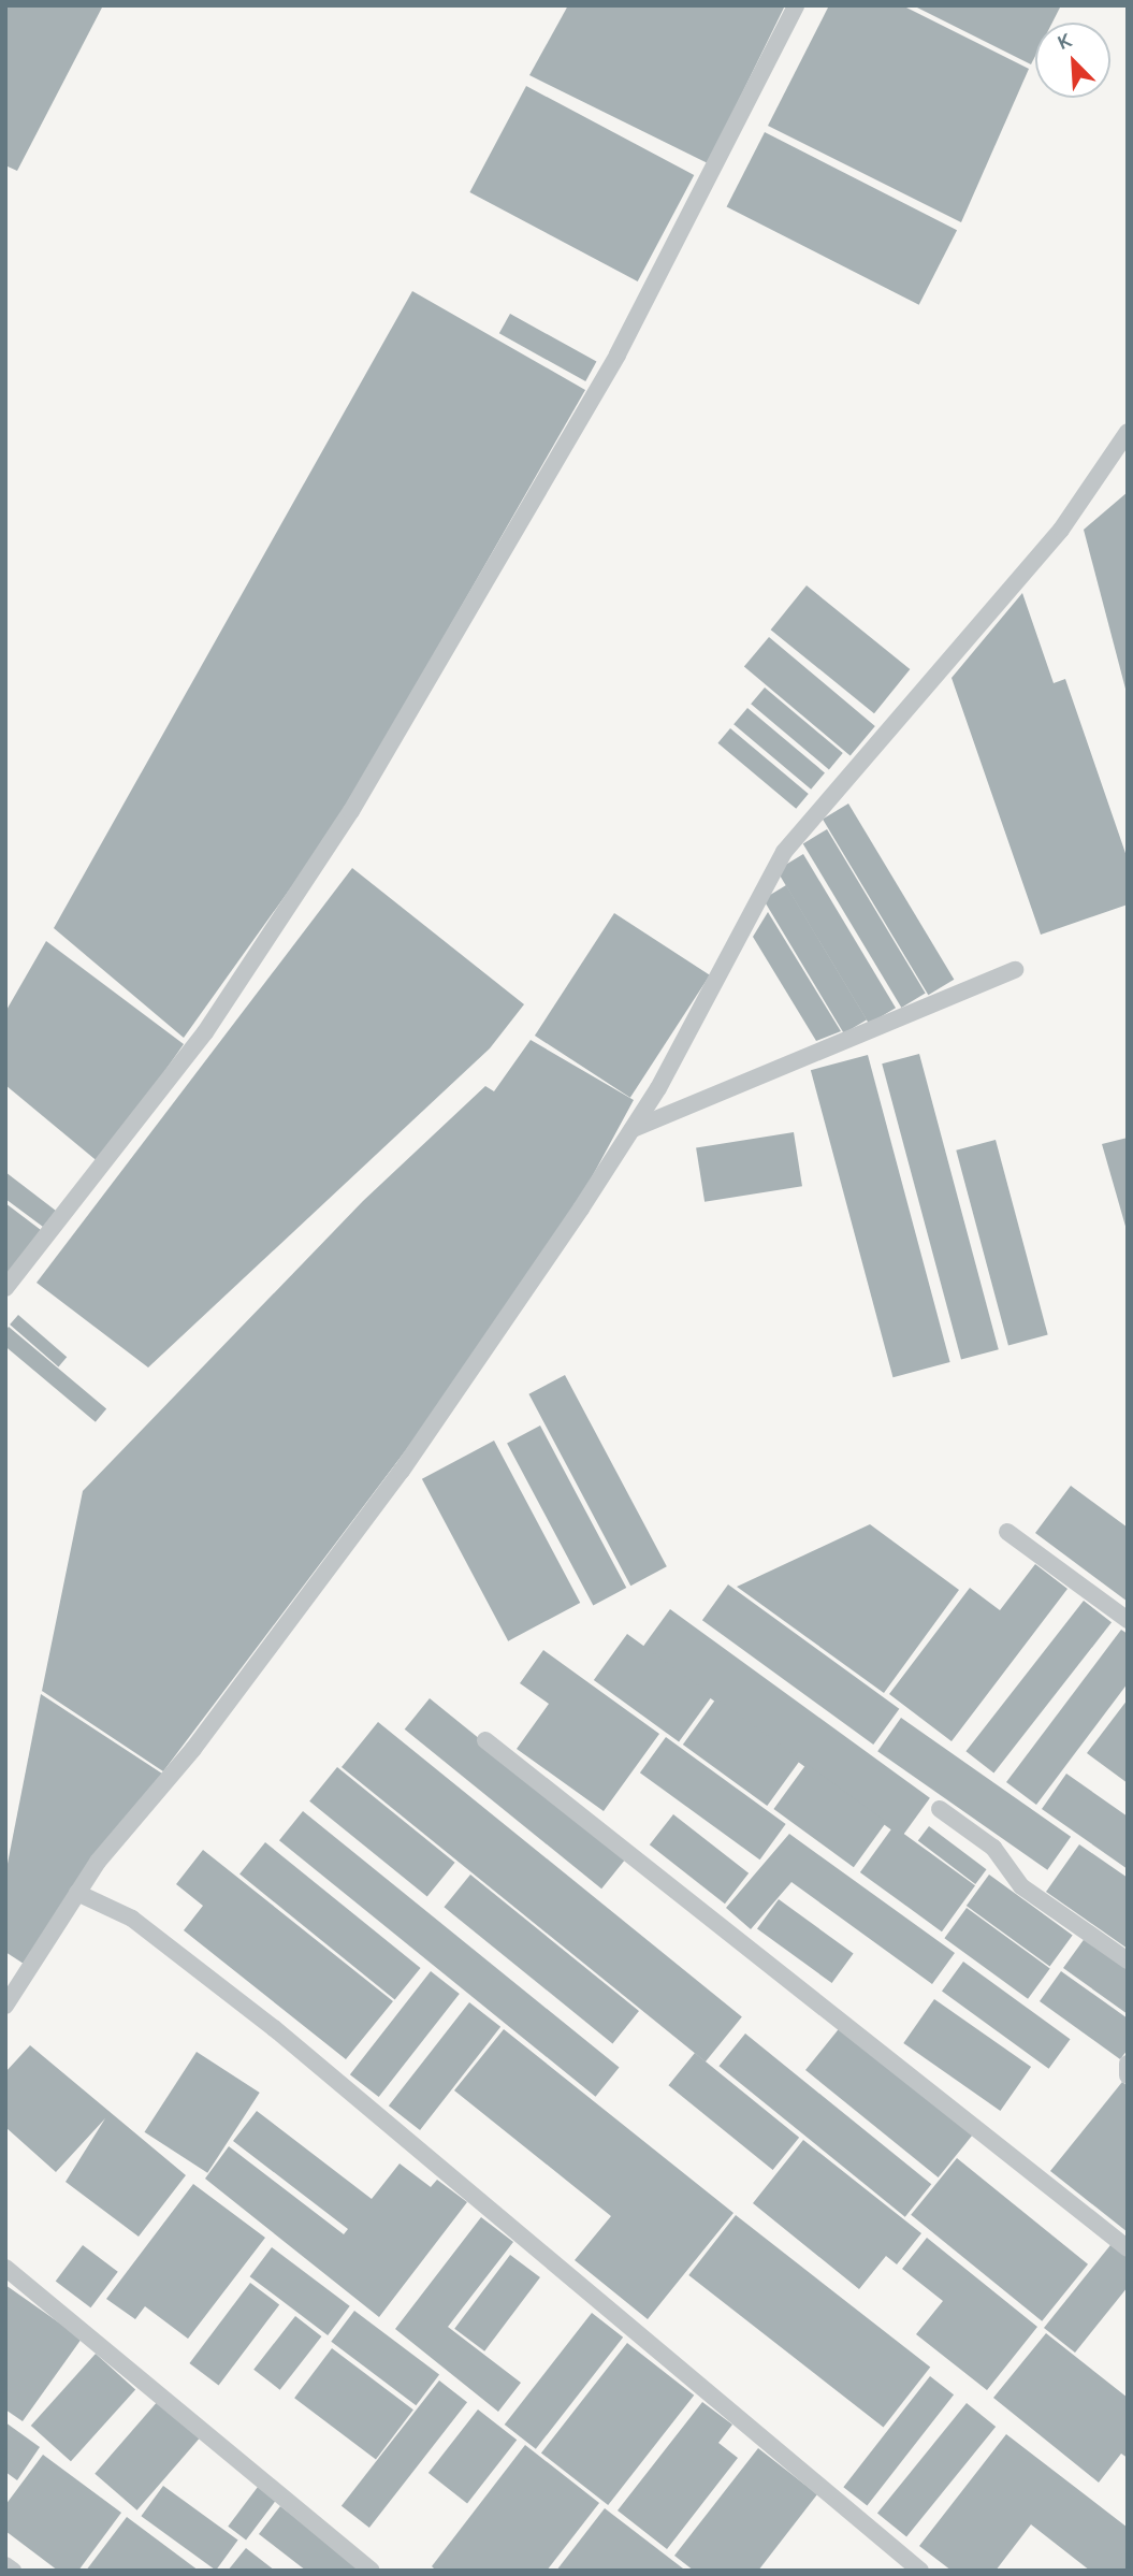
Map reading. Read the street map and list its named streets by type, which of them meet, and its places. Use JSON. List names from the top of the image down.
{
  "north": "top left"
}
